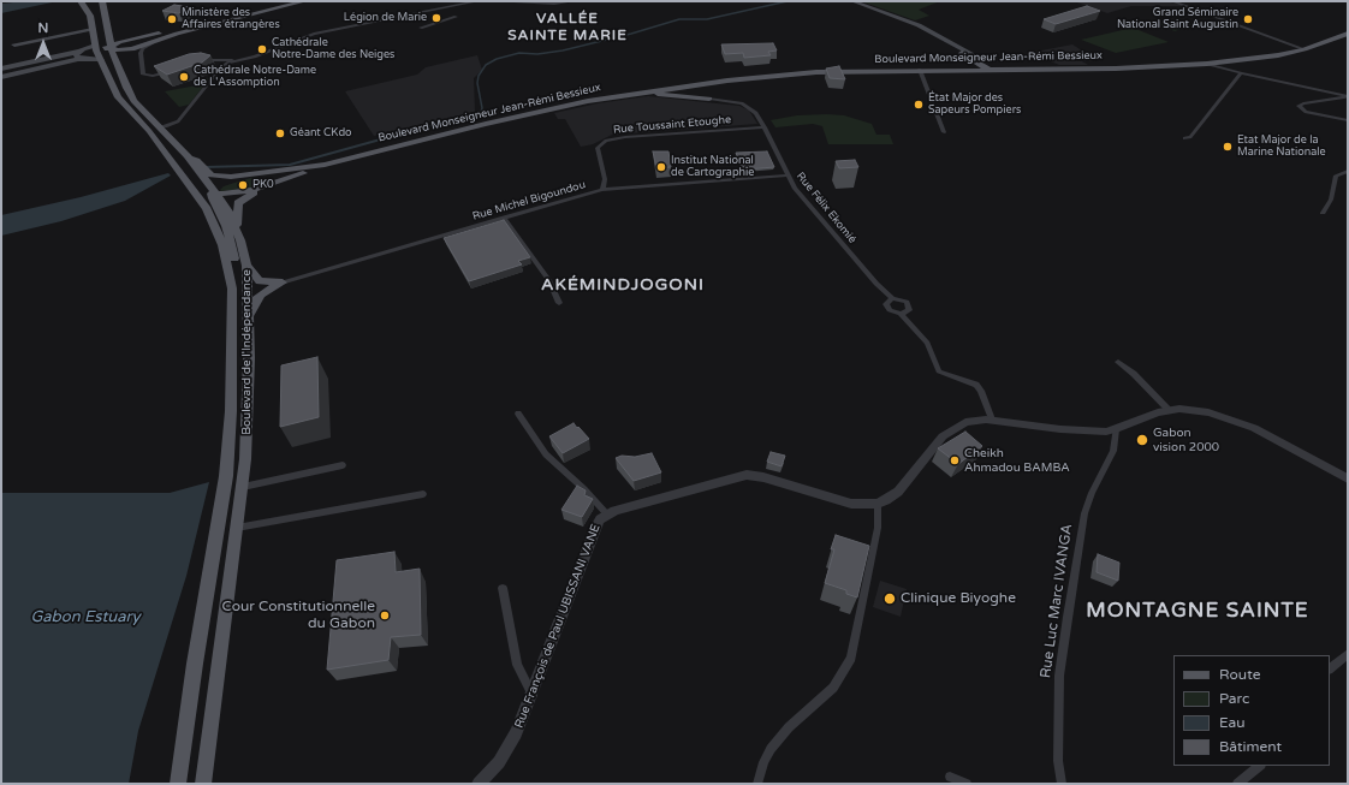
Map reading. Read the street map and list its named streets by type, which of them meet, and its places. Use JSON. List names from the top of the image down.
{
  "streets": {
    "main road": ["Boulevard Monseigneur Jean-Rémi Bessieux", "Boulevard de l'Indépendance"],
    "street": [
      "Rue Toussaint Etoughe",
      "Rue Michel Bigoundou",
      "Rue Félix Ekomié",
      "Rue Luc Marc IVANGA",
      "Rue François de Paul UBISSANI VANE"
    ]
  },
  "crossings": [
    ["Rue Toussaint Etoughe", "Rue Michel Bigoundou"],
    ["Rue Toussaint Etoughe", "Rue Félix Ekomié"],
    ["Rue Michel Bigoundou", "Rue Félix Ekomié"]
  ],
  "districts": ["VALLÉE SAINTE MARIE", "AKÉMINDJOGONI", "MONTAGNE SAINTE"],
  "water": ["Gabon Estuary"],
  "places": [
    "Légion de Marie",
    "Ministère des Affaires étrangères",
    "Grand Séminaire National Saint Augustin",
    "Cathédrale Notre-Dame des Neiges",
    "Cathédrale Notre-Dame de L'Assomption",
    "État Major des Sapeurs Pompiers",
    "Géant CKdo",
    "Etat Major de la Marine Nationale",
    "Institut National de Cartographie",
    "PK0",
    "Gabon vision 2000",
    "Cheikh Ahmadou BAMBA",
    "Clinique Biyoghe",
    "Cour Constitutionnelle du Gabon"
  ],
  "legend": [
    "Route",
    "Parc",
    "Eau",
    "Bâtiment"
  ],
  "north": "top"
}
